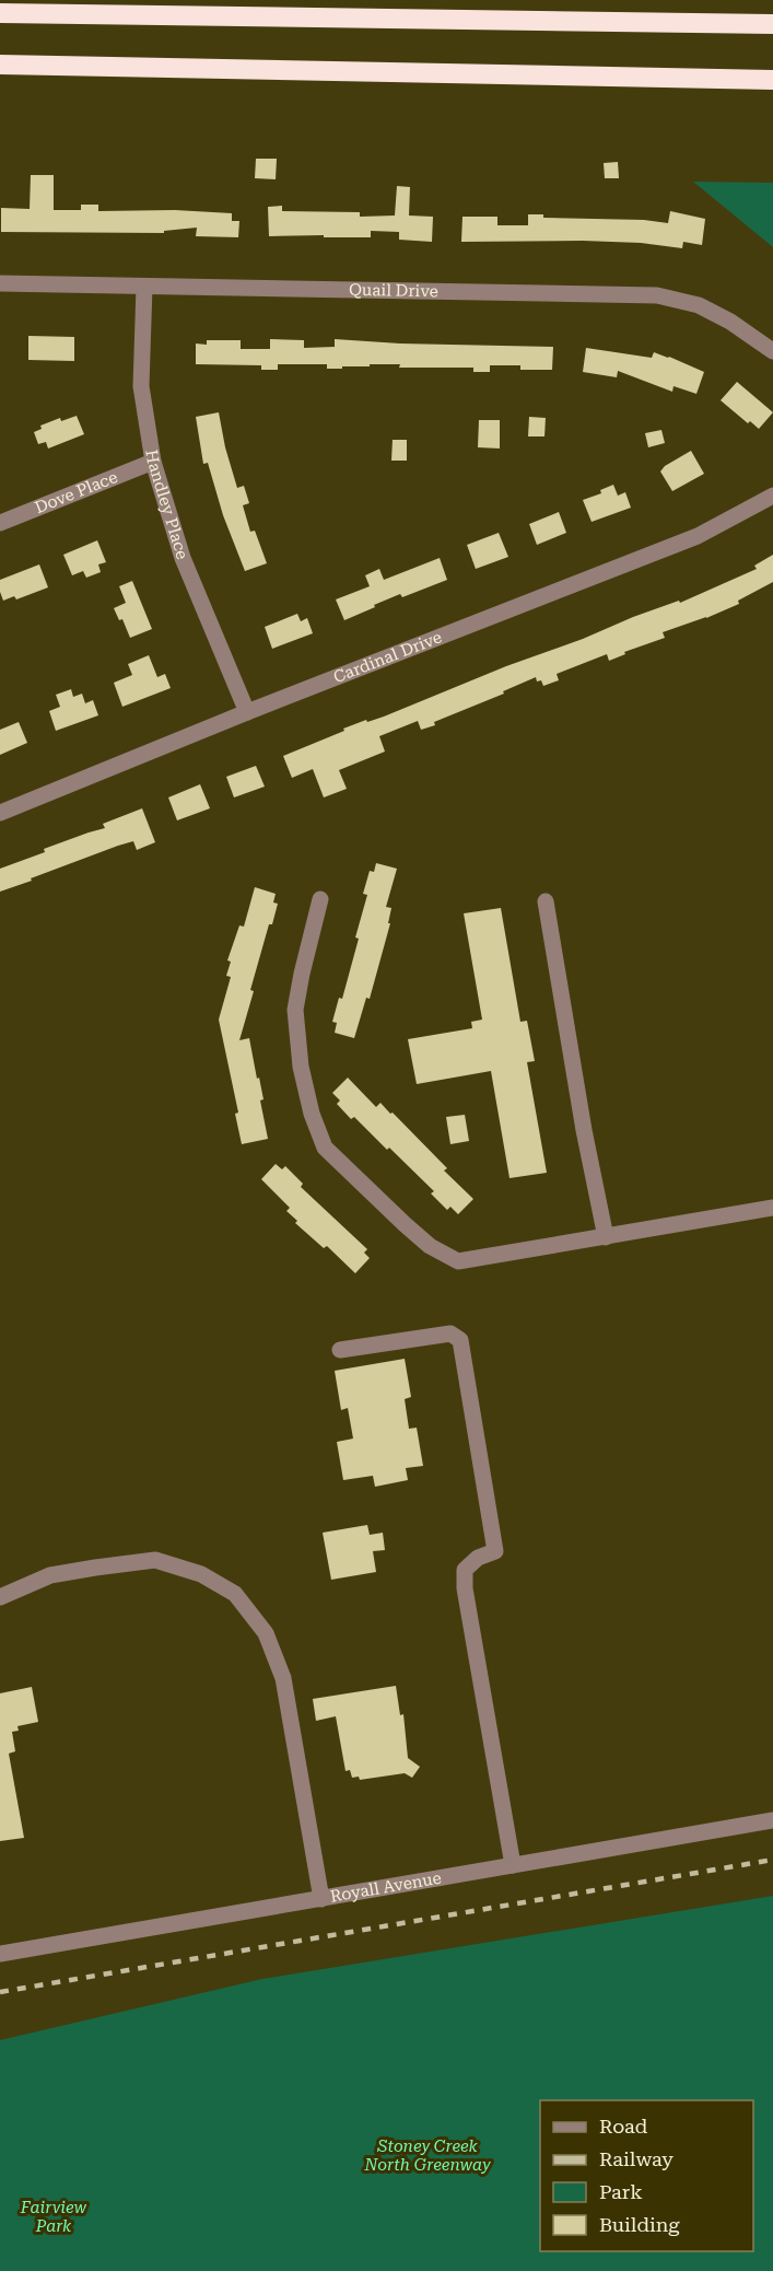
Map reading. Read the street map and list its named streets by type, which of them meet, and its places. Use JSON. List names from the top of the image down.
{
  "streets": {
    "street": [
      "Quail Drive",
      "Dove Place",
      "Handley Place",
      "Cardinal Drive",
      "Royall Avenue"
    ]
  },
  "crossings": [
    ["Quail Drive", "Handley Place"],
    ["Dove Place", "Handley Place"],
    ["Handley Place", "Cardinal Drive"]
  ],
  "parks": ["Stoney Creek North Greenway", "Fairview Park"],
  "legend": [
    "Road",
    "Railway",
    "Park",
    "Building"
  ]
}
